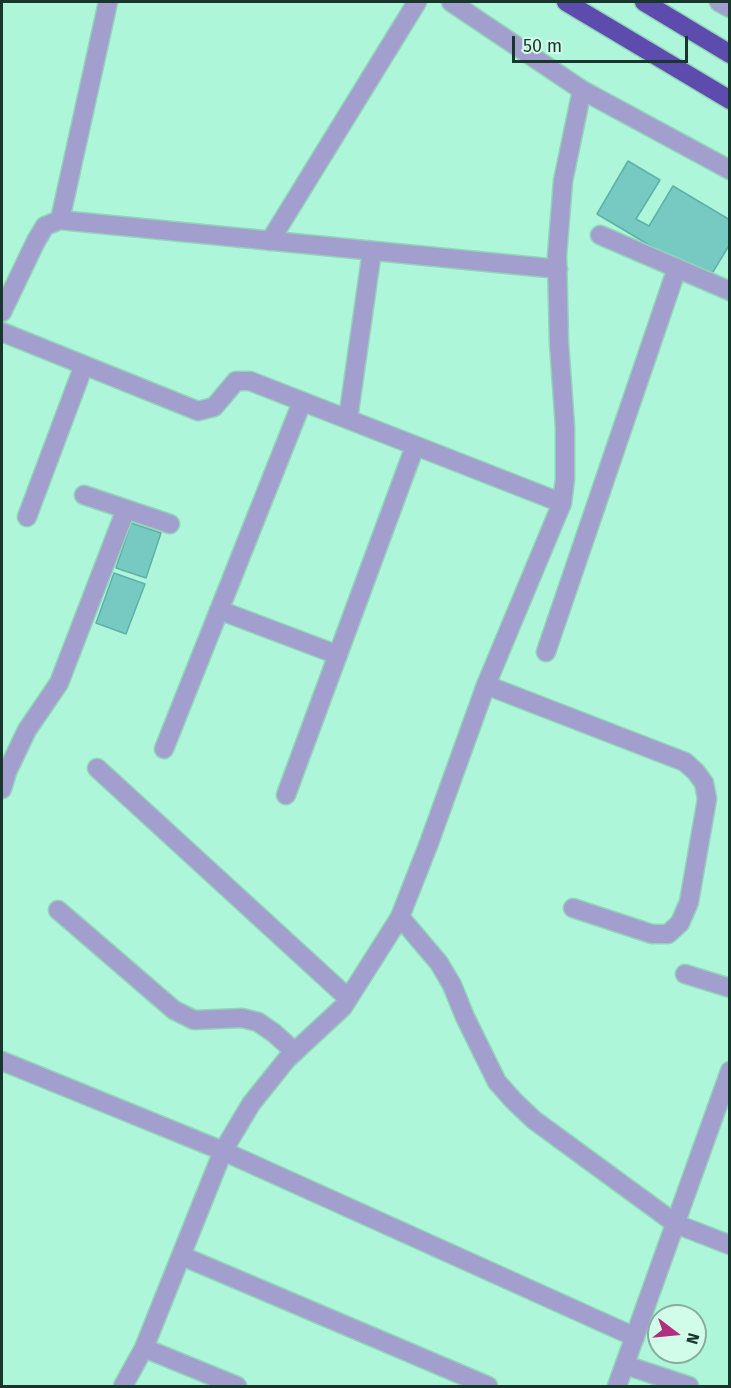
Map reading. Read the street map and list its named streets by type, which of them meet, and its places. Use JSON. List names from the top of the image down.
{
  "scale_bar": "50 m",
  "north": "right"
}
